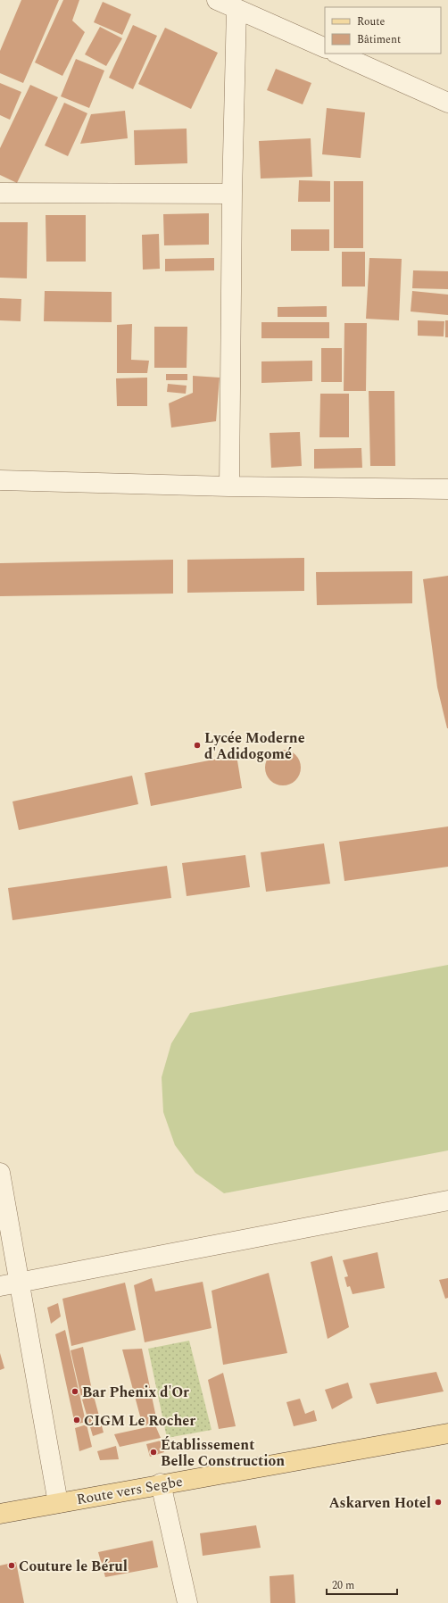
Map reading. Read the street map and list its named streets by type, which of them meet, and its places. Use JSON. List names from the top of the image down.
{
  "streets": {
    "main road": ["Route vers Segbe"]
  },
  "places": [
    "Lycée Moderne d'Adidogomé",
    "Bar Phenix d'Or",
    "CIGM Le Rocher",
    "Établissement Belle Construction",
    "Askarven Hotel",
    "Couture le Bérul"
  ],
  "legend": ["Route", "Bâtiment"],
  "scale_bar": "20 m"
}
